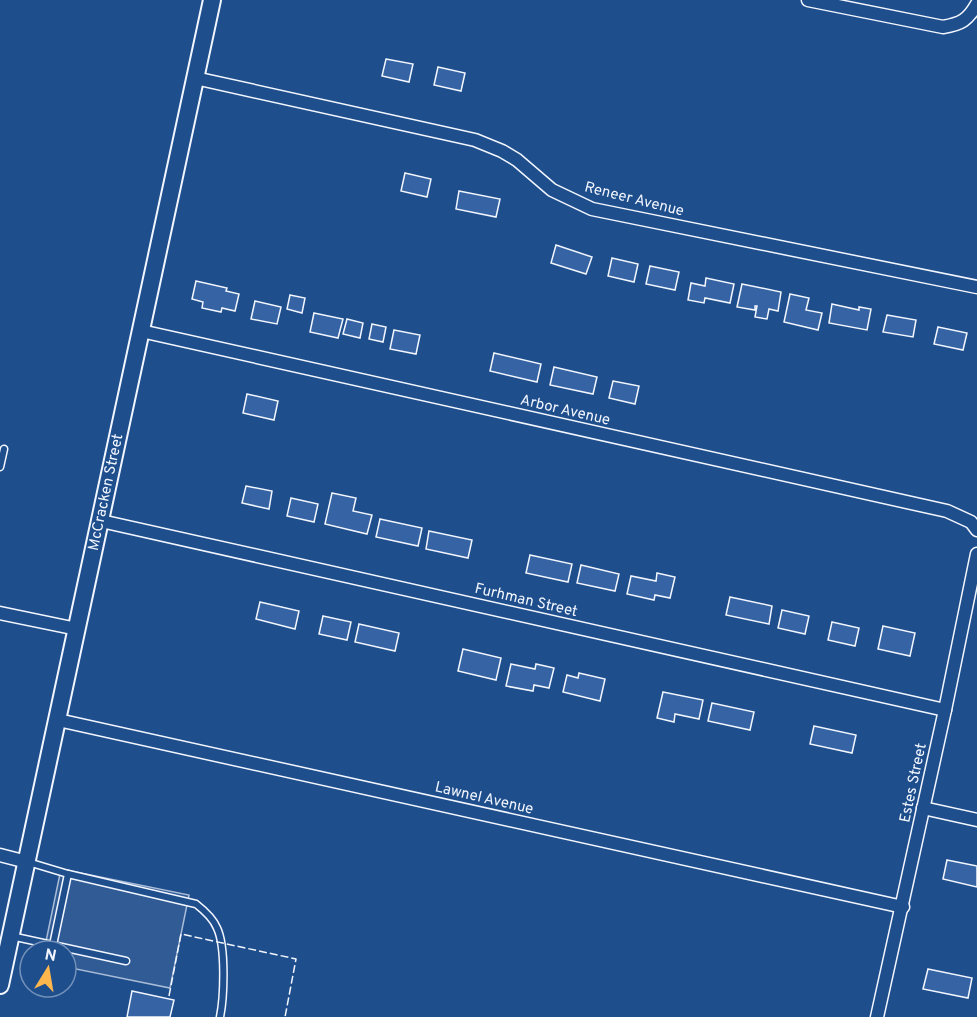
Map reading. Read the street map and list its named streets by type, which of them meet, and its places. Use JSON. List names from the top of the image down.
{
  "streets": {
    "street": [
      "Reneer Avenue",
      "Arbor Avenue",
      "McCracken Street",
      "Furhman Street",
      "Estes Street",
      "Lawnel Avenue"
    ]
  },
  "crossings": [
    ["Reneer Avenue", "McCracken Street"],
    ["Arbor Avenue", "McCracken Street"],
    ["McCracken Street", "Furhman Street"],
    ["McCracken Street", "Lawnel Avenue"],
    ["Furhman Street", "Estes Street"],
    ["Estes Street", "Lawnel Avenue"]
  ],
  "north": "top"
}
